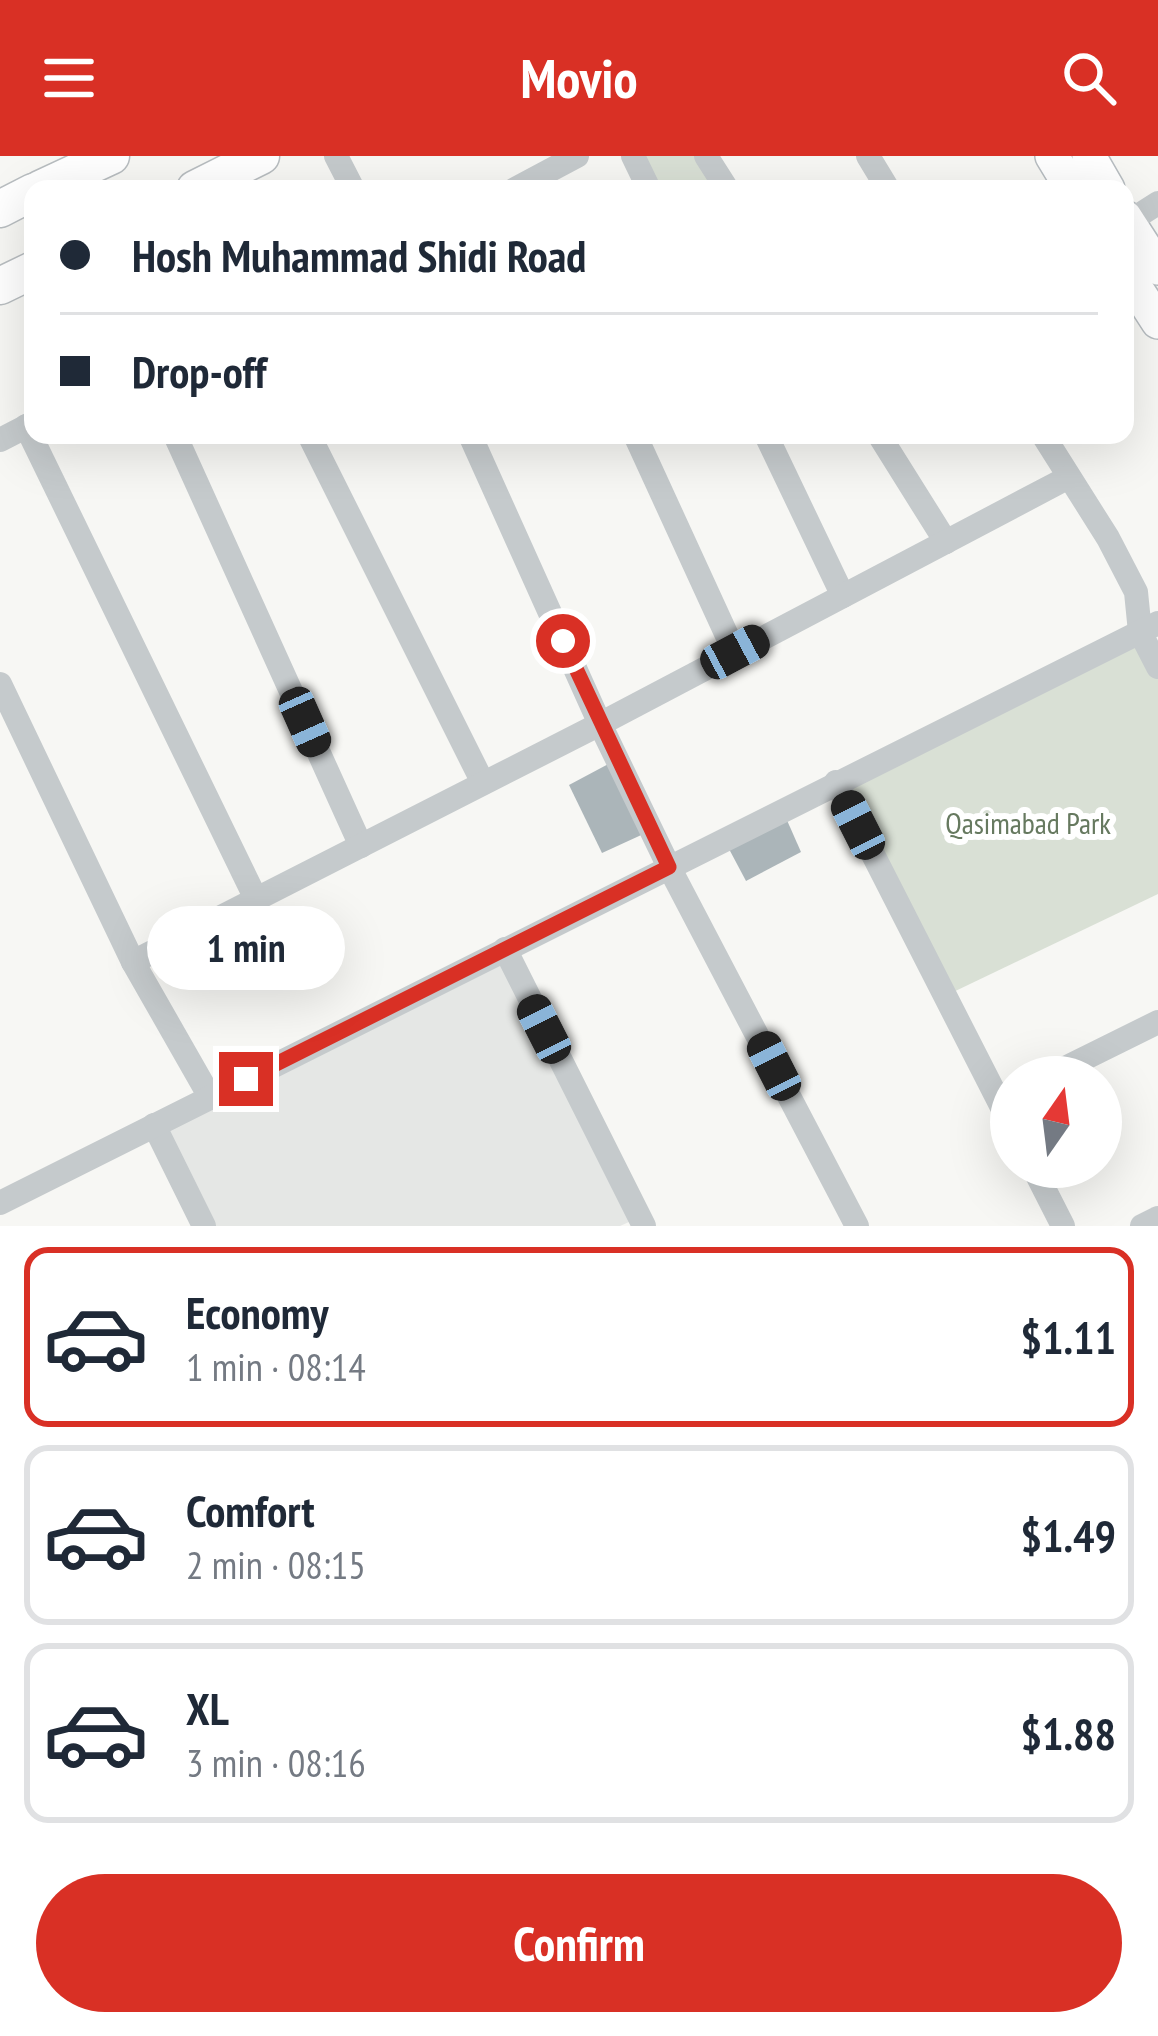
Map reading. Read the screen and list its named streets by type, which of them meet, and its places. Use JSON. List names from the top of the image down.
{
  "parks": ["Qasimabad Park"],
  "north": "top",
  "page": {
    "header": "Movio",
    "banner": ["Hosh Muhammad Shidi Road", "Drop-off"],
    "bubble": "1 min",
    "list": [
      {
        "name": "Economy",
        "note": "1 min · 08:14",
        "value": "$1.11"
      },
      {
        "name": "Comfort",
        "note": "2 min · 08:15",
        "value": "$1.49"
      },
      {
        "name": "XL",
        "note": "3 min · 08:16",
        "value": "$1.88"
      }
    ],
    "buttons": "Confirm"
  }
}
